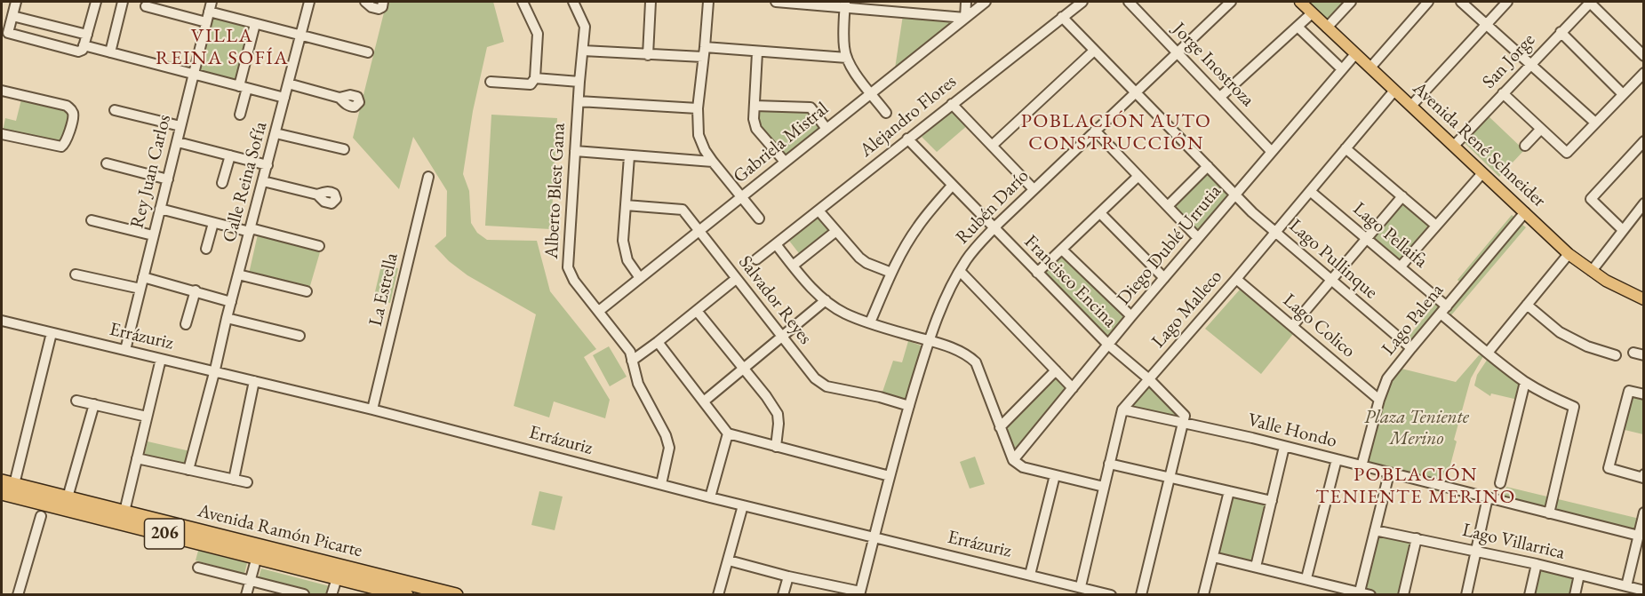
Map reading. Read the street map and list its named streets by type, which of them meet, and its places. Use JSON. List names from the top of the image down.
{
  "streets": {
    "highway": ["Avenida Ramón Picarte", "206"],
    "main road": ["Avenida René Schneider"],
    "street": [
      "San Jorge",
      "Jorge Inostroza",
      "Alejandro Flores",
      "Gabriela Mistral",
      "Rey Juan Carlos",
      "Calle Reina Sofía",
      "Alberto Blest Gana",
      "Rubén Darío",
      "Lago Pellaifa",
      "Diego Dublé Urrutia",
      "Lago Pullinque",
      "Francisco Encina",
      "La Estrella",
      "Salvador Reyes",
      "Lago Malleco",
      "Lago Palena",
      "Lago Colico",
      "Errázuriz",
      "Valle Hondo",
      "Lago Villarrica"
    ]
  },
  "crossings": [
    ["San Jorge", "Avenida René Schneider"],
    ["Jorge Inostroza", "Rubén Darío"],
    ["Jorge Inostroza", "Diego Dublé Urrutia"],
    ["Alejandro Flores", "Lago Pullinque"],
    ["Alejandro Flores", "Francisco Encina"],
    ["Gabriela Mistral", "Alberto Blest Gana"],
    ["Gabriela Mistral", "Salvador Reyes"],
    ["Avenida René Schneider", "Diego Dublé Urrutia"],
    ["Avenida René Schneider", "Lago Malleco"],
    ["Avenida René Schneider", "Lago Palena"],
    ["Rey Juan Carlos", "Errázuriz"],
    ["Calle Reina Sofía", "Errázuriz"],
    ["Alberto Blest Gana", "Errázuriz"],
    ["Rubén Darío", "Lago Pullinque"],
    ["Rubén Darío", "Francisco Encina"],
    ["Rubén Darío", "Salvador Reyes"],
    ["Rubén Darío", "Errázuriz"],
    ["Lago Pellaifa", "Lago Malleco"],
    ["Lago Pellaifa", "Lago Palena"],
    ["Lago Pellaifa", "Valle Hondo"],
    ["Diego Dublé Urrutia", "Lago Pullinque"],
    ["Diego Dublé Urrutia", "Francisco Encina"],
    ["Lago Pullinque", "Lago Malleco"],
    ["Lago Pullinque", "Lago Palena"],
    ["Francisco Encina", "Lago Malleco"],
    ["Francisco Encina", "Valle Hondo"],
    ["La Estrella", "Errázuriz"],
    ["Lago Malleco", "Lago Colico"],
    ["Lago Malleco", "Errázuriz"],
    ["Lago Malleco", "Valle Hondo"],
    ["Lago Palena", "Lago Colico"],
    ["Lago Palena", "Valle Hondo"]
  ],
  "districts": ["VILLA REINA SOFÍA", "POBLACIÓN AUTO CONSTRUCCIÓN", "POBLACIÓN TENIENTE MERINO"],
  "parks": ["Plaza Teniente Merino"]
}
